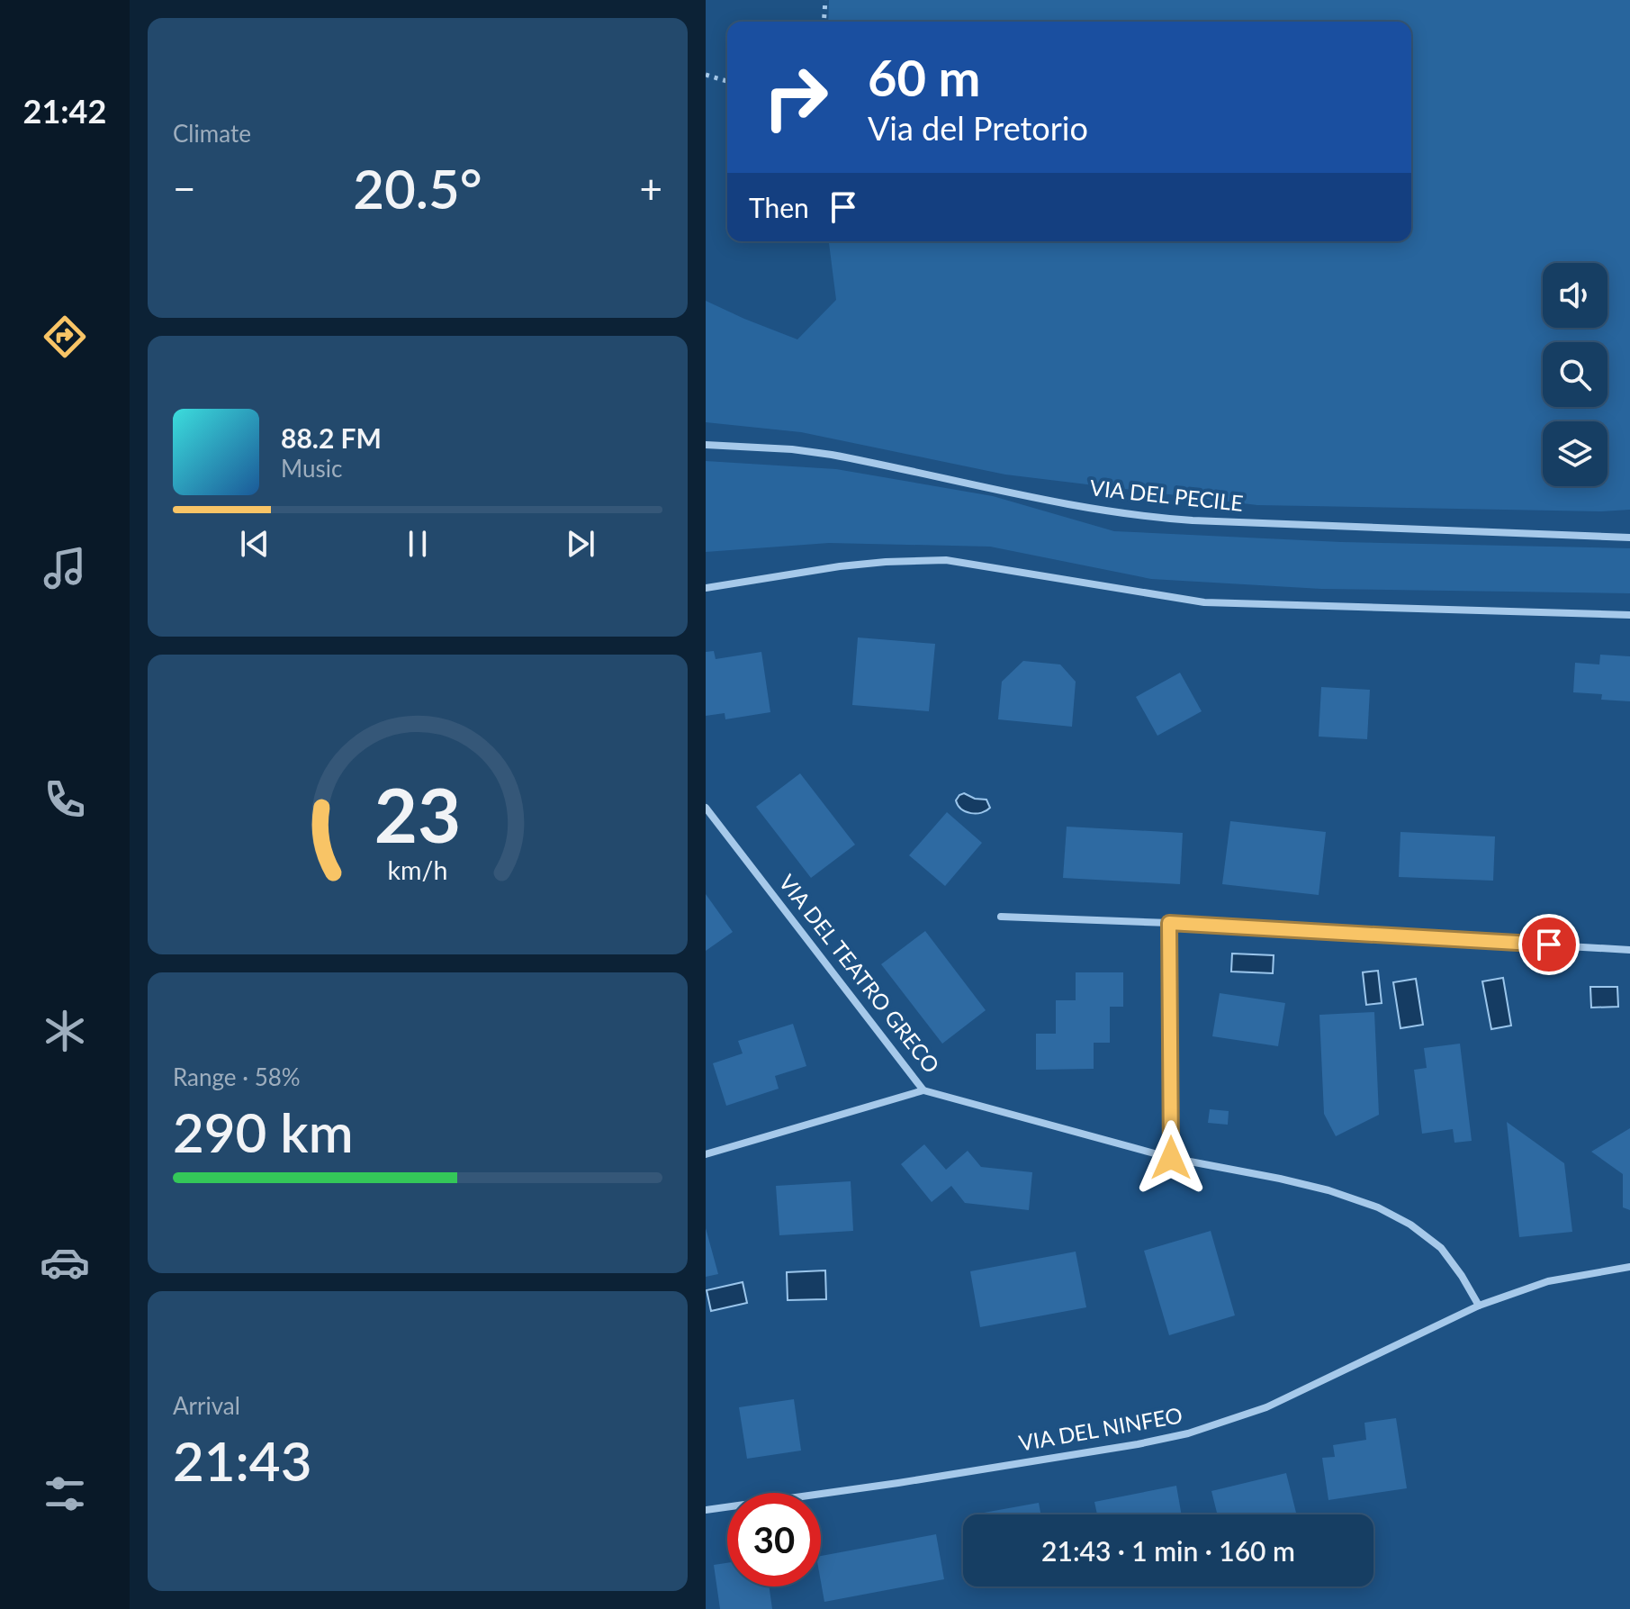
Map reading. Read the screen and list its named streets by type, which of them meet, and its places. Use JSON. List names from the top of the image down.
{
  "streets": {
    "street": ["VIA DEL PECILE", "VIA DEL TEATRO GRECO", "VIA DEL NINFEO"]
  },
  "crossings": [
    ["VIA DEL TEATRO GRECO", "VIA DEL NINFEO"]
  ],
  "page": {
    "tabs": "21:42",
    "tile": [
      "Climate",
      ["Range · 58%", "290 km"],
      ["Arrival", "21:43"]
    ],
    "turn": ["60 m", "Via del Pretorio"],
    "heat": ["−", "20.5°", "+"],
    "then": "Then",
    "song": ["88.2 FM", "Music"],
    "limit": "30",
    "trip": "21:43 · 1 min · 160 m",
    "gauge": ["23", "km/h"]
  }
}
